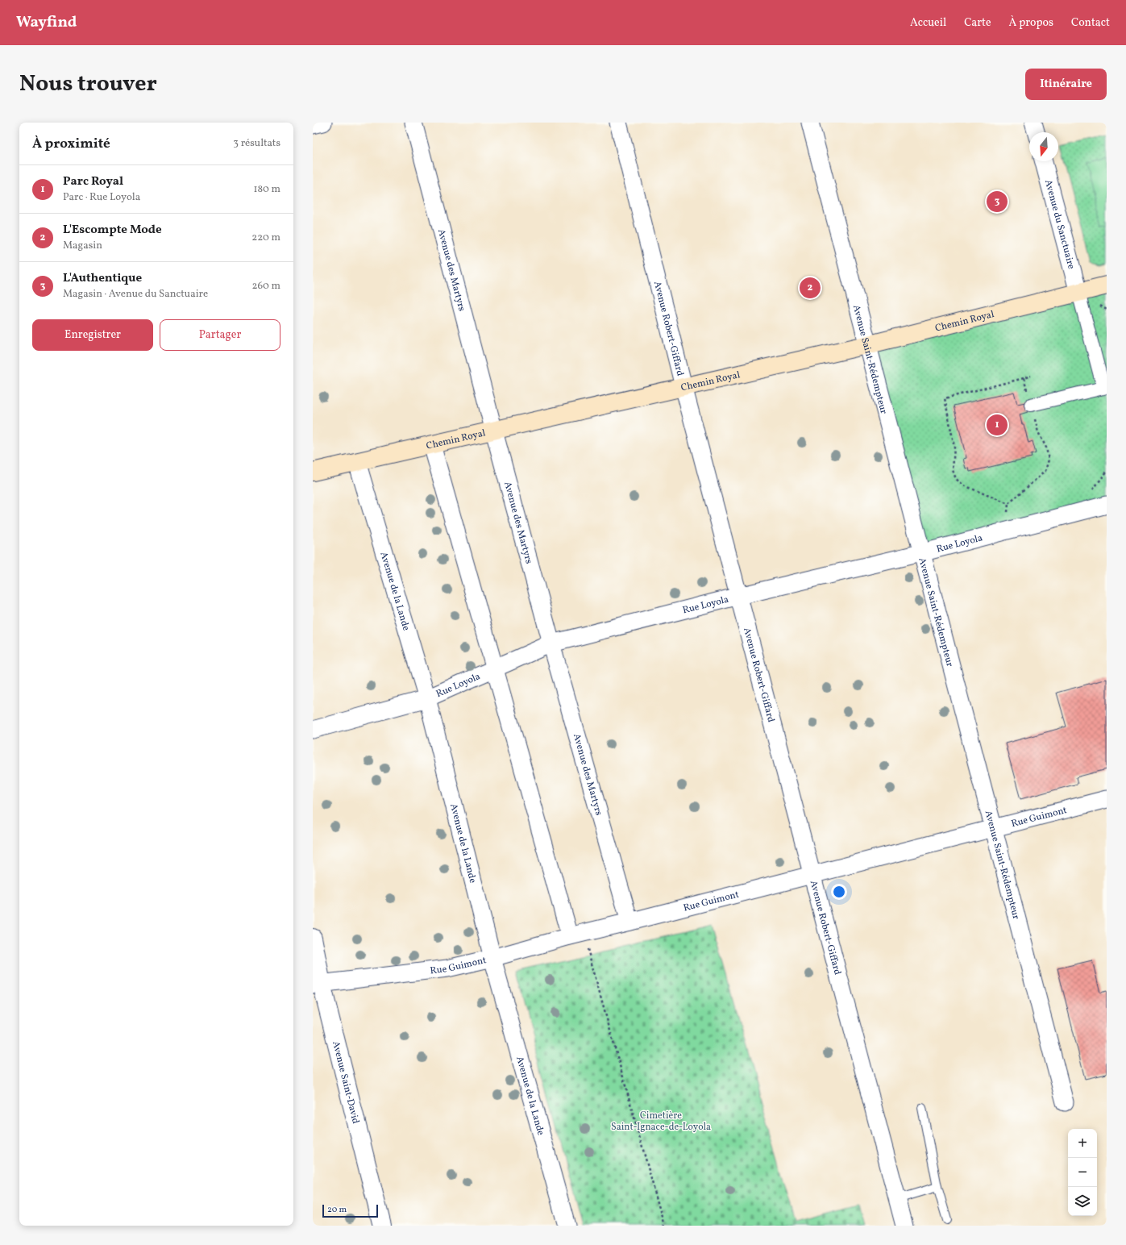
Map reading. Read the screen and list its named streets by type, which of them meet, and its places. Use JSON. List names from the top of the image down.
{
  "streets": {
    "main road": ["Chemin Royal"],
    "street": [
      "Avenue du Sanctuaire",
      "Avenue des Martyrs",
      "Avenue Robert-Giffard",
      "Avenue Saint-Rédempteur",
      "Rue Loyola",
      "Avenue de la Lande",
      "Rue Guimont",
      "Avenue Saint-David"
    ]
  },
  "crossings": [
    ["Avenue du Sanctuaire", "Chemin Royal"],
    ["Avenue des Martyrs", "Chemin Royal"],
    ["Avenue des Martyrs", "Rue Loyola"],
    ["Avenue des Martyrs", "Rue Guimont"],
    ["Chemin Royal", "Avenue Robert-Giffard"],
    ["Chemin Royal", "Avenue Saint-Rédempteur"],
    ["Chemin Royal", "Avenue de la Lande"],
    ["Avenue Robert-Giffard", "Rue Loyola"],
    ["Avenue Robert-Giffard", "Rue Guimont"],
    ["Avenue Saint-Rédempteur", "Rue Loyola"],
    ["Avenue Saint-Rédempteur", "Rue Guimont"],
    ["Rue Loyola", "Avenue de la Lande"],
    ["Avenue de la Lande", "Rue Guimont"],
    ["Rue Guimont", "Avenue Saint-David"]
  ],
  "parks": ["Cimetière Saint-Ignace-de-Loyola"],
  "scale_bar": "20 m",
  "north": "bottom",
  "page": {
    "header": "Wayfind",
    "nav": [
      "Accueil",
      "Carte",
      "À propos",
      "Contact"
    ],
    "title": "Nous trouver",
    "buttons": [
      "Itinéraire",
      ["Enregistrer", "Partager"]
    ],
    "heading": ["À proximité", "3 résultats"],
    "list": [
      {
        "mark": "1",
        "name": "Parc Royal",
        "note": "Parc · Rue Loyola",
        "value": "180 m"
      },
      {
        "mark": "2",
        "name": "L'Escompte Mode",
        "note": "Magasin",
        "value": "220 m"
      },
      {
        "mark": "3",
        "name": "L'Authentique",
        "note": "Magasin · Avenue du Sanctuaire",
        "value": "260 m"
      }
    ],
    "pins": ["3", "2", "1"],
    "map_buttons": ["+", "−"],
    "scale": "20 m"
  }
}
